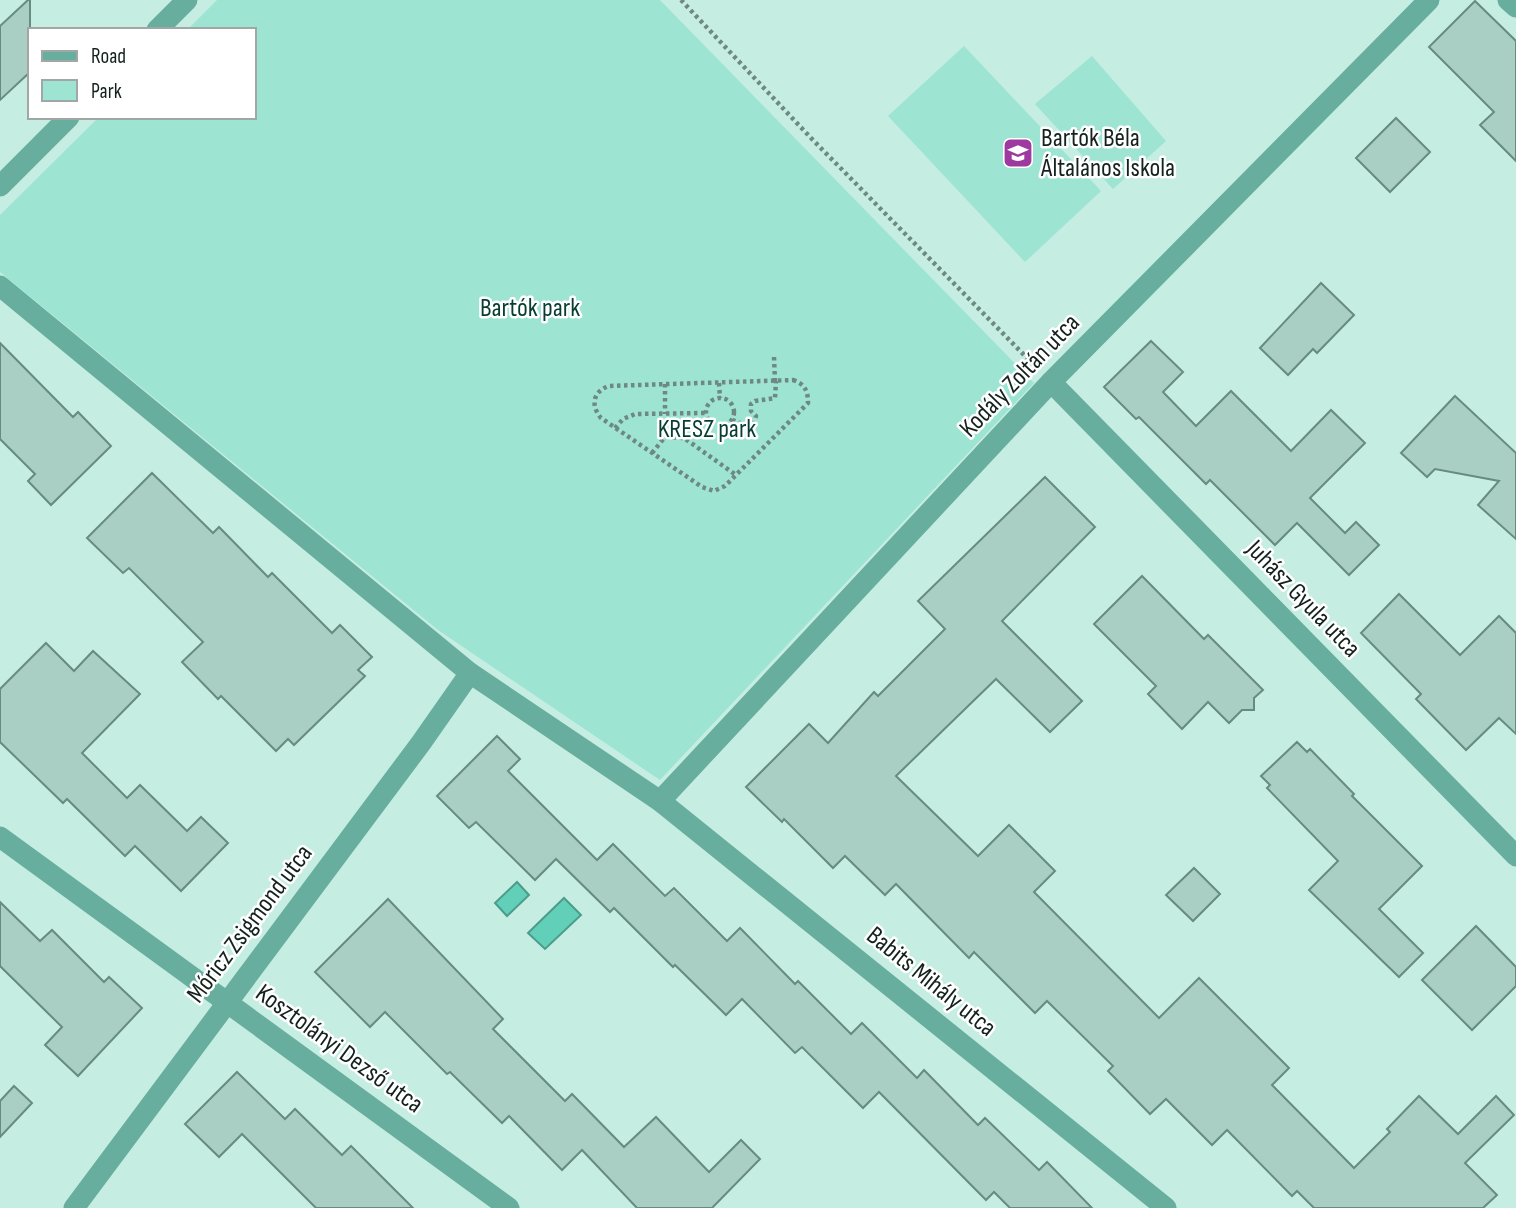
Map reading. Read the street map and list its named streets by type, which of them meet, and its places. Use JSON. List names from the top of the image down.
{
  "streets": {
    "street": [
      "Kodály Zoltán utca",
      "Juhász Gyula utca",
      "Móricz Zsigmond utca",
      "Babits Mihály utca",
      "Kosztolányi Dezső utca"
    ]
  },
  "crossings": [
    ["Kodály Zoltán utca", "Juhász Gyula utca"],
    ["Kodály Zoltán utca", "Babits Mihály utca"],
    ["Móricz Zsigmond utca", "Babits Mihály utca"],
    ["Móricz Zsigmond utca", "Kosztolányi Dezső utca"]
  ],
  "parks": ["Bartók park", "KRESZ park"],
  "places": {
    "school or university": ["Bartók Béla Általános Iskola"]
  },
  "legend": ["Road", "Park"]
}
